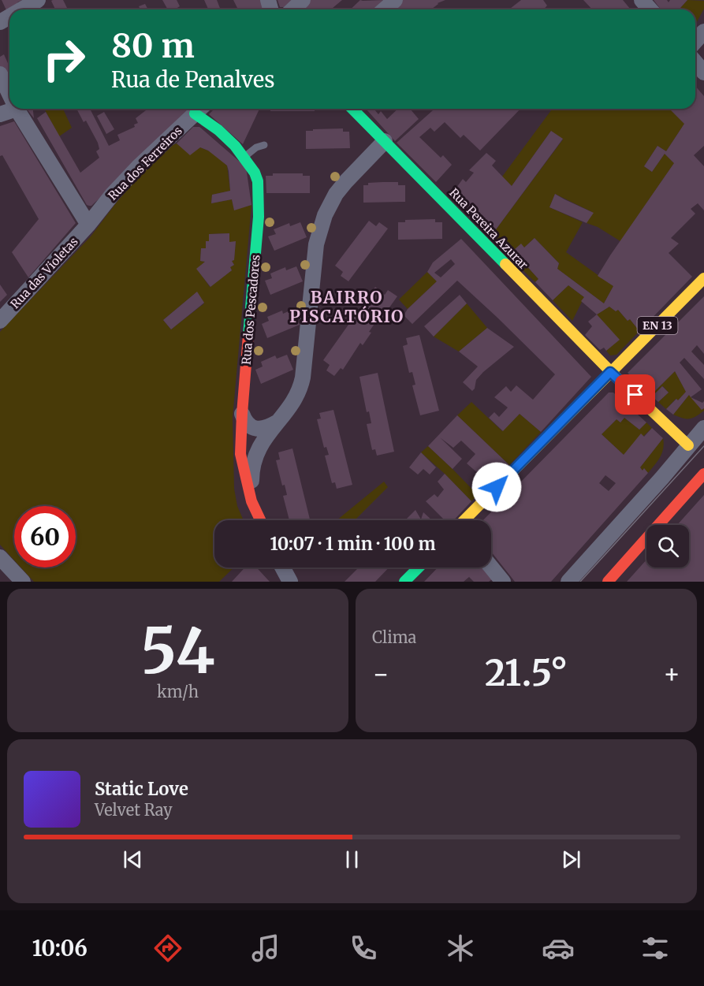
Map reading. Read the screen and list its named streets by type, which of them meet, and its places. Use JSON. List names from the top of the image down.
{
  "streets": {
    "street": [
      "Rua dos Ferreiros",
      "Rua Pereira Azurar",
      "Rua das Violetas",
      "Rua dos Pescadores",
      "EN 13"
    ]
  },
  "crossings": [
    ["Rua dos Ferreiros", "Rua das Violetas"],
    ["Rua dos Ferreiros", "Rua dos Pescadores"],
    ["Rua Pereira Azurar", "EN 13"]
  ],
  "districts": ["BAIRRO PISCATÓRIO"],
  "page": {
    "turn": ["80 m", "Rua de Penalves"],
    "limit": "60",
    "trip": "10:07 · 1 min · 100 m",
    "tile": [
      ["54", "km/h"],
      "Clima"
    ],
    "heat": ["−", "21.5°", "+"],
    "song": ["Static Love", "Velvet Ray"],
    "tabs": "10:06"
  }
}
